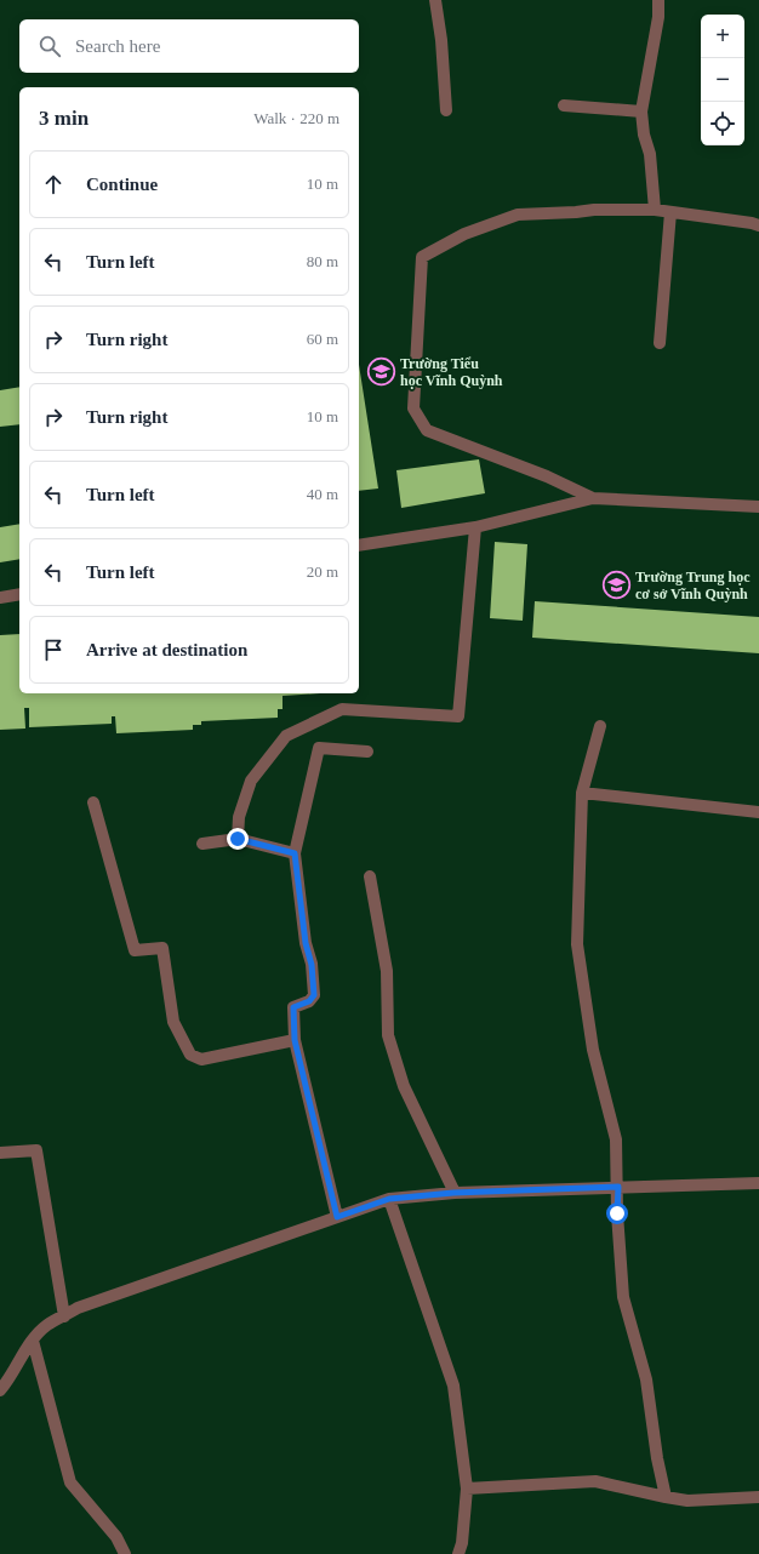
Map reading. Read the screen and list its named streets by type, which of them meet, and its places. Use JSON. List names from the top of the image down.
{
  "places": {
    "school or university": ["Trường Tiểu học Vĩnh Quỳnh", "Trường Trung học cơ sở Vĩnh Quỳnh"]
  },
  "page": {
    "map_buttons": ["+", "−"],
    "search": "Search here",
    "heading": ["3 min", "Walk · 220 m"],
    "list": [
      ["Continue", "10 m"],
      ["Turn left", "80 m"],
      ["Turn right", "60 m"],
      ["Turn right", "10 m"],
      ["Turn left", "40 m"],
      ["Turn left", "20 m"],
      "Arrive at destination"
    ]
  }
}
